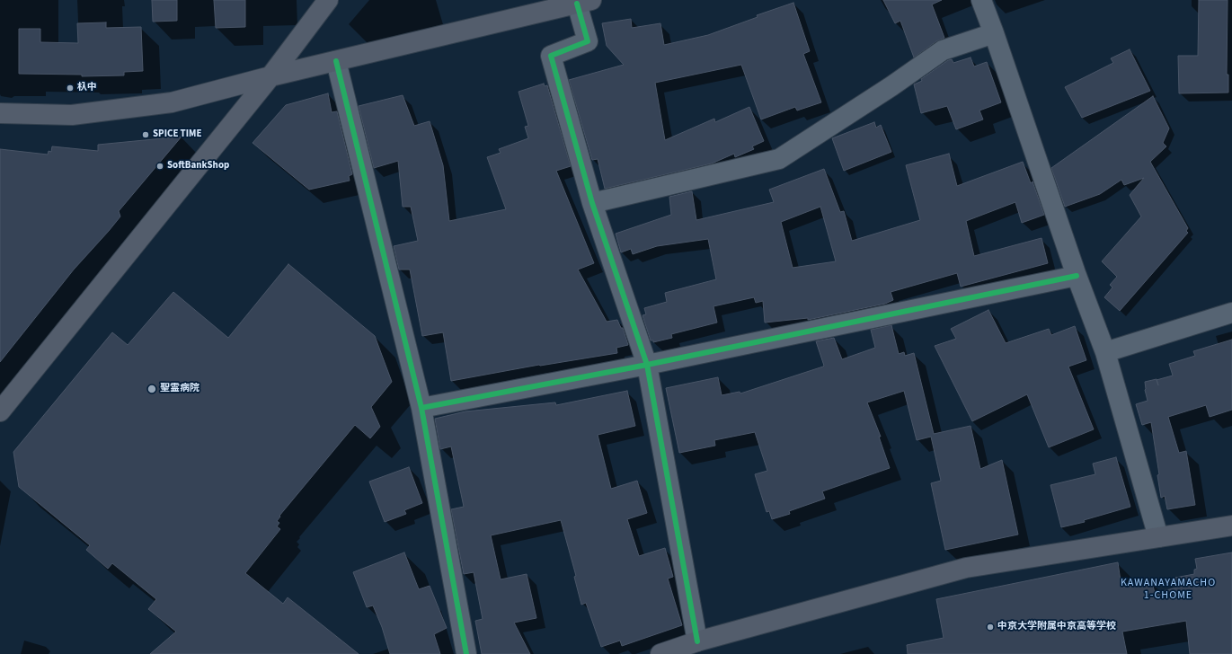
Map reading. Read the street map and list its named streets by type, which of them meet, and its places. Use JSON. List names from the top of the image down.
{
  "districts": ["KAWANAYAMACHO 1-CHOME"],
  "places": [
    "杁中",
    "SPICE TIME",
    "SoftBankShop",
    "聖霊病院",
    "中京大学附属中京高等学校"
  ]
}
